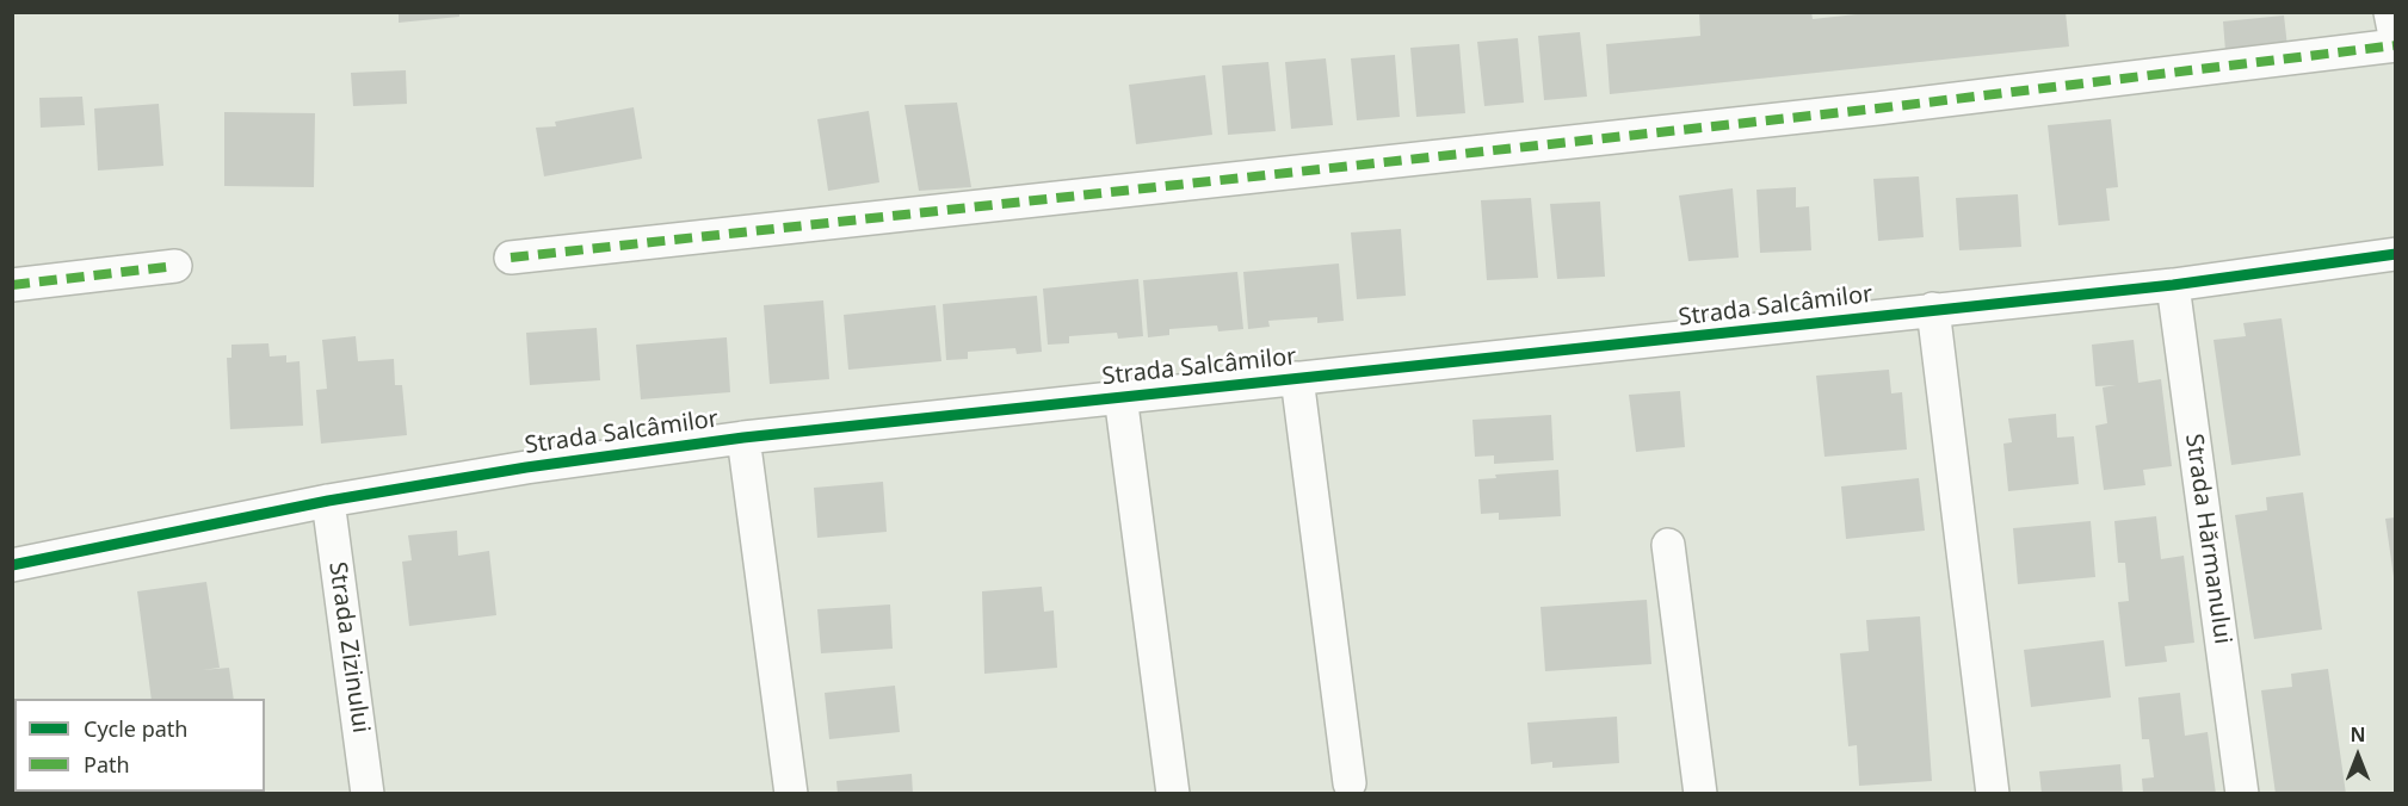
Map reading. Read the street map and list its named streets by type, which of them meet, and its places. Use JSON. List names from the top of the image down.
{
  "streets": {
    "street": ["Strada Salcâmilor", "Strada Hărmanului", "Strada Zizinului"]
  },
  "crossings": [
    ["Strada Salcâmilor", "Strada Hărmanului"],
    ["Strada Salcâmilor", "Strada Zizinului"]
  ],
  "legend": ["Cycle path", "Path"],
  "north": "top"
}
